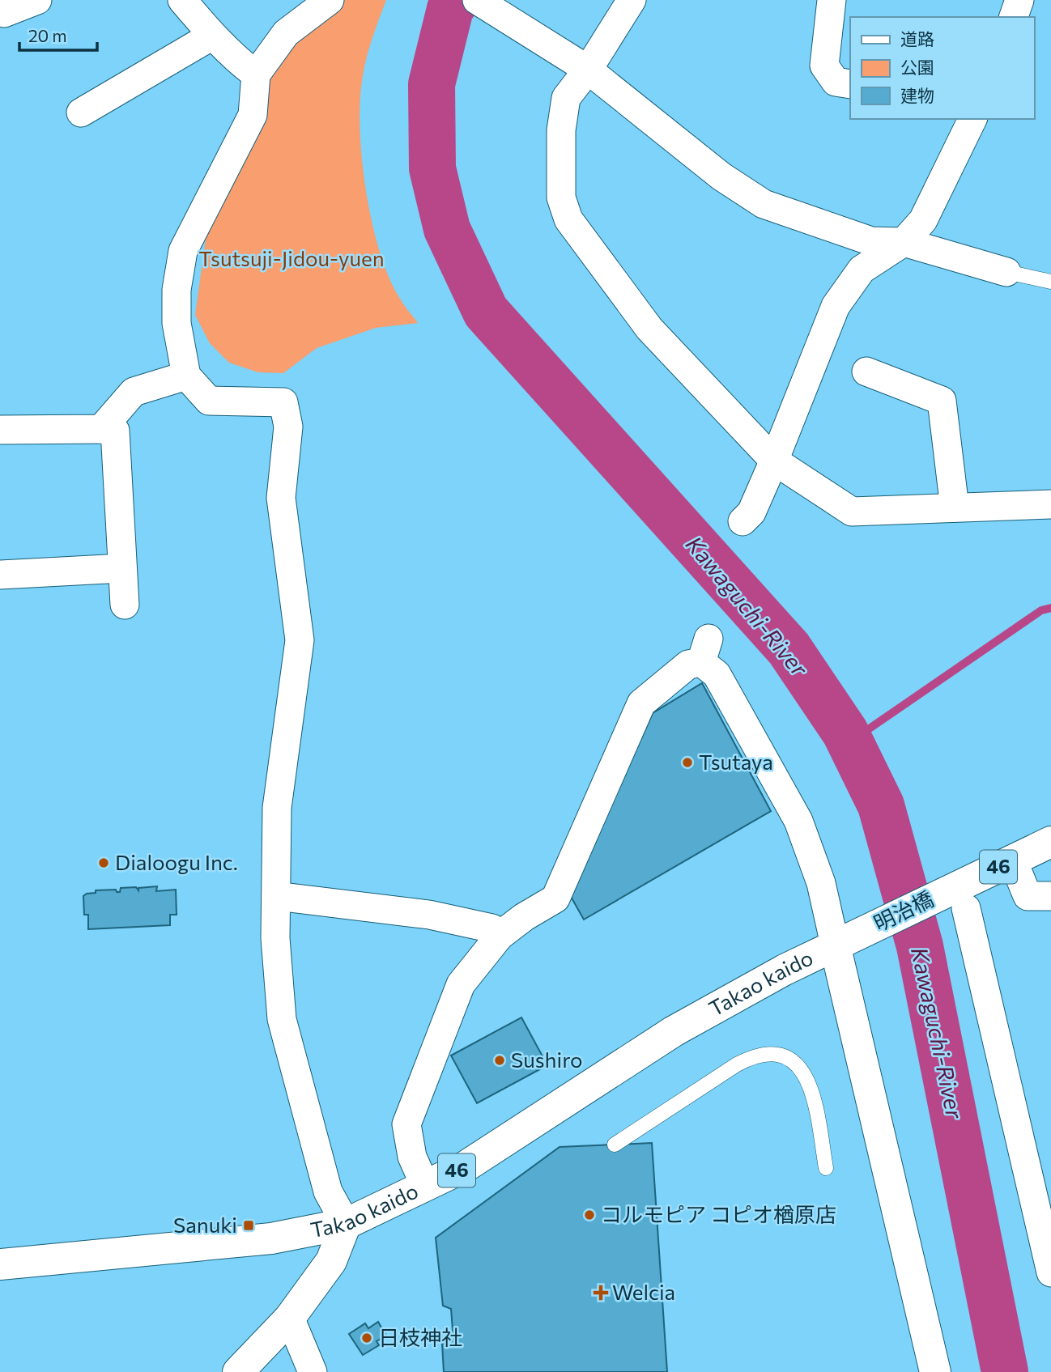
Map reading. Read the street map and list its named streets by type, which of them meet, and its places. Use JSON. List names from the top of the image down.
{
  "streets": {
    "main road": ["46", "明治橋", "Takao kaido"]
  },
  "crossings": [
    ["46", "明治橋"],
    ["明治橋", "Takao kaido"]
  ],
  "water": ["Kawaguchi-River"],
  "parks": ["Tsutsuji-Jidou-yuen"],
  "places": {
    "other": [
      "Tsutaya",
      "Dialoogu Inc.",
      "Sushiro",
      "コルモピア コピオ楢原店",
      "日枝神社"
    ],
    "transit": ["Sanuki"],
    "health": ["Welcia"]
  },
  "legend": ["道路", "公園", "建物"],
  "scale_bar": "20 m"
}
